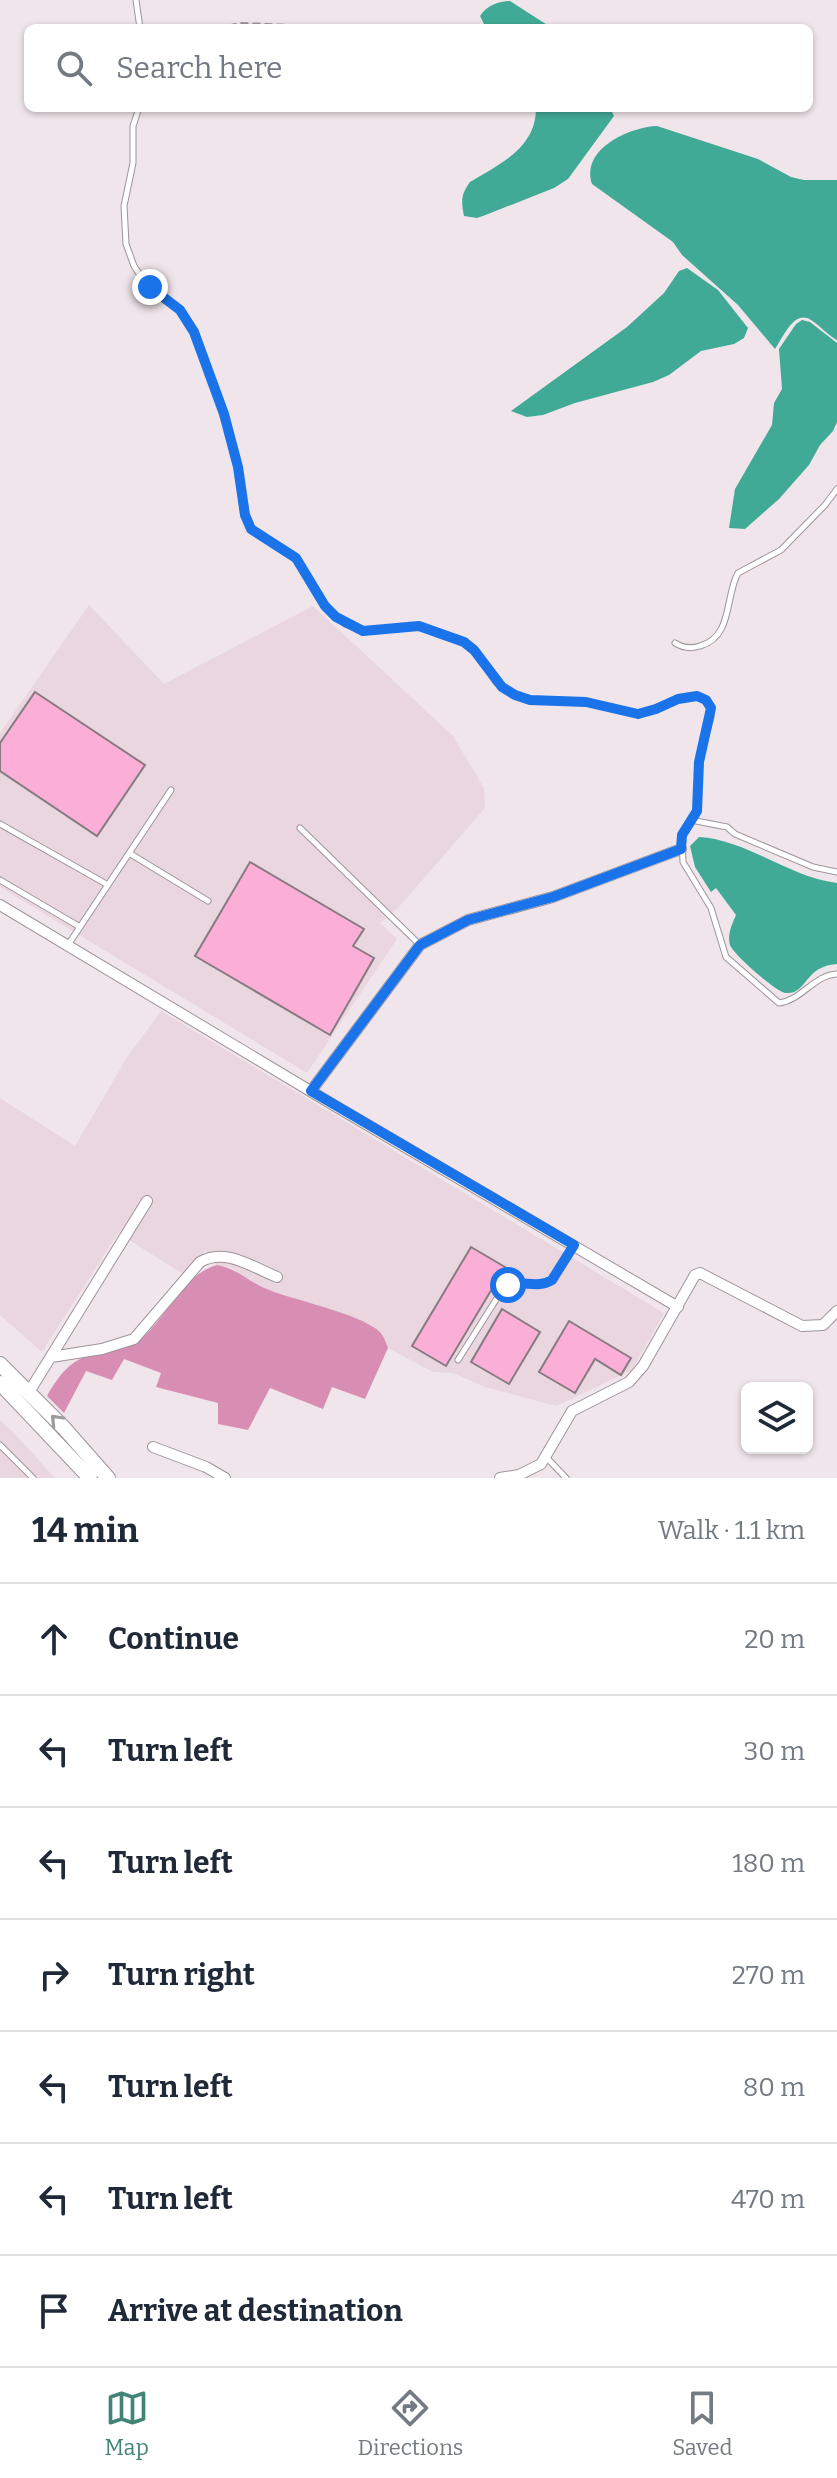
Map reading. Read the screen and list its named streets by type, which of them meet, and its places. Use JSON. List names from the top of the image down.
{
  "page": {
    "search": "Search here",
    "heading": ["14 min", "Walk · 1.1 km"],
    "list": [
      ["Continue", "20 m"],
      ["Turn left", "30 m"],
      ["Turn left", "180 m"],
      ["Turn right", "270 m"],
      ["Turn left", "80 m"],
      ["Turn left", "470 m"],
      "Arrive at destination"
    ],
    "nav": ["Map", "Directions", "Saved"]
  }
}
